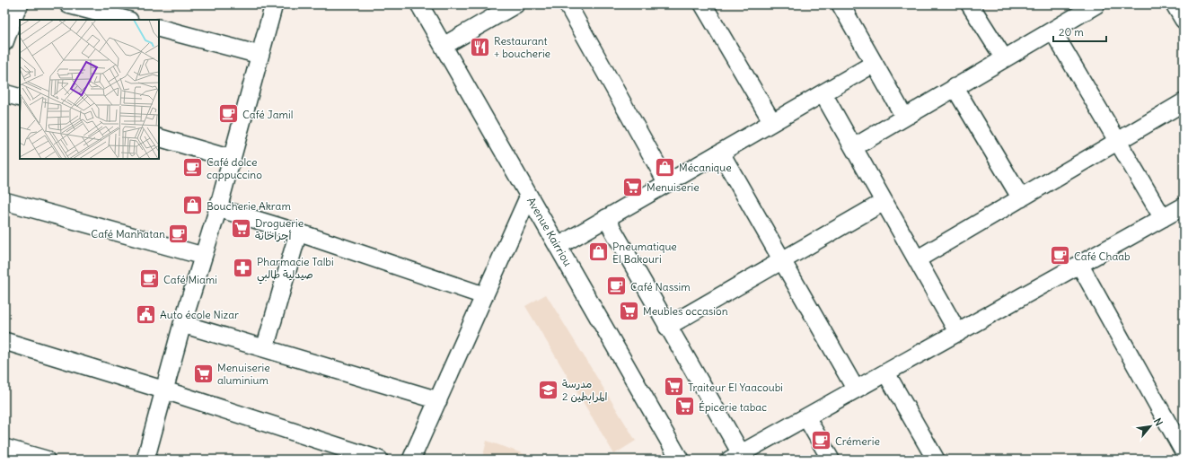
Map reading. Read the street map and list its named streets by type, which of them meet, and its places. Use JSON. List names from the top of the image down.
{
  "streets": {
    "street": ["Avenue Kairriou"]
  },
  "places": {
    "restaurant": ["Restaurant + boucherie"],
    "cafe": [
      "Café Jamil",
      "Café dolce cappuccino",
      "Café Manhatan",
      "Café Chaab",
      "Café Miami",
      "Café Nassim",
      "Crémerie"
    ],
    "shop": ["Mécanique", "Boucherie Akram", "Pneumatique El Bakouri"],
    "supermarket": [
      "Menuiserie",
      "Droguerie أجزاخانة",
      "Meubles occasion",
      "Menuiserie aluminium",
      "Traiteur El Yaacoubi",
      "Épicerie tabac"
    ],
    "pharmacy": ["Pharmacie Talbi صيدلية طالبي"],
    "public building": ["Auto école Nizar"],
    "school or university": ["مدرسة المرابطين 2"]
  },
  "scale_bar": "20 m",
  "north": "top right"
}
